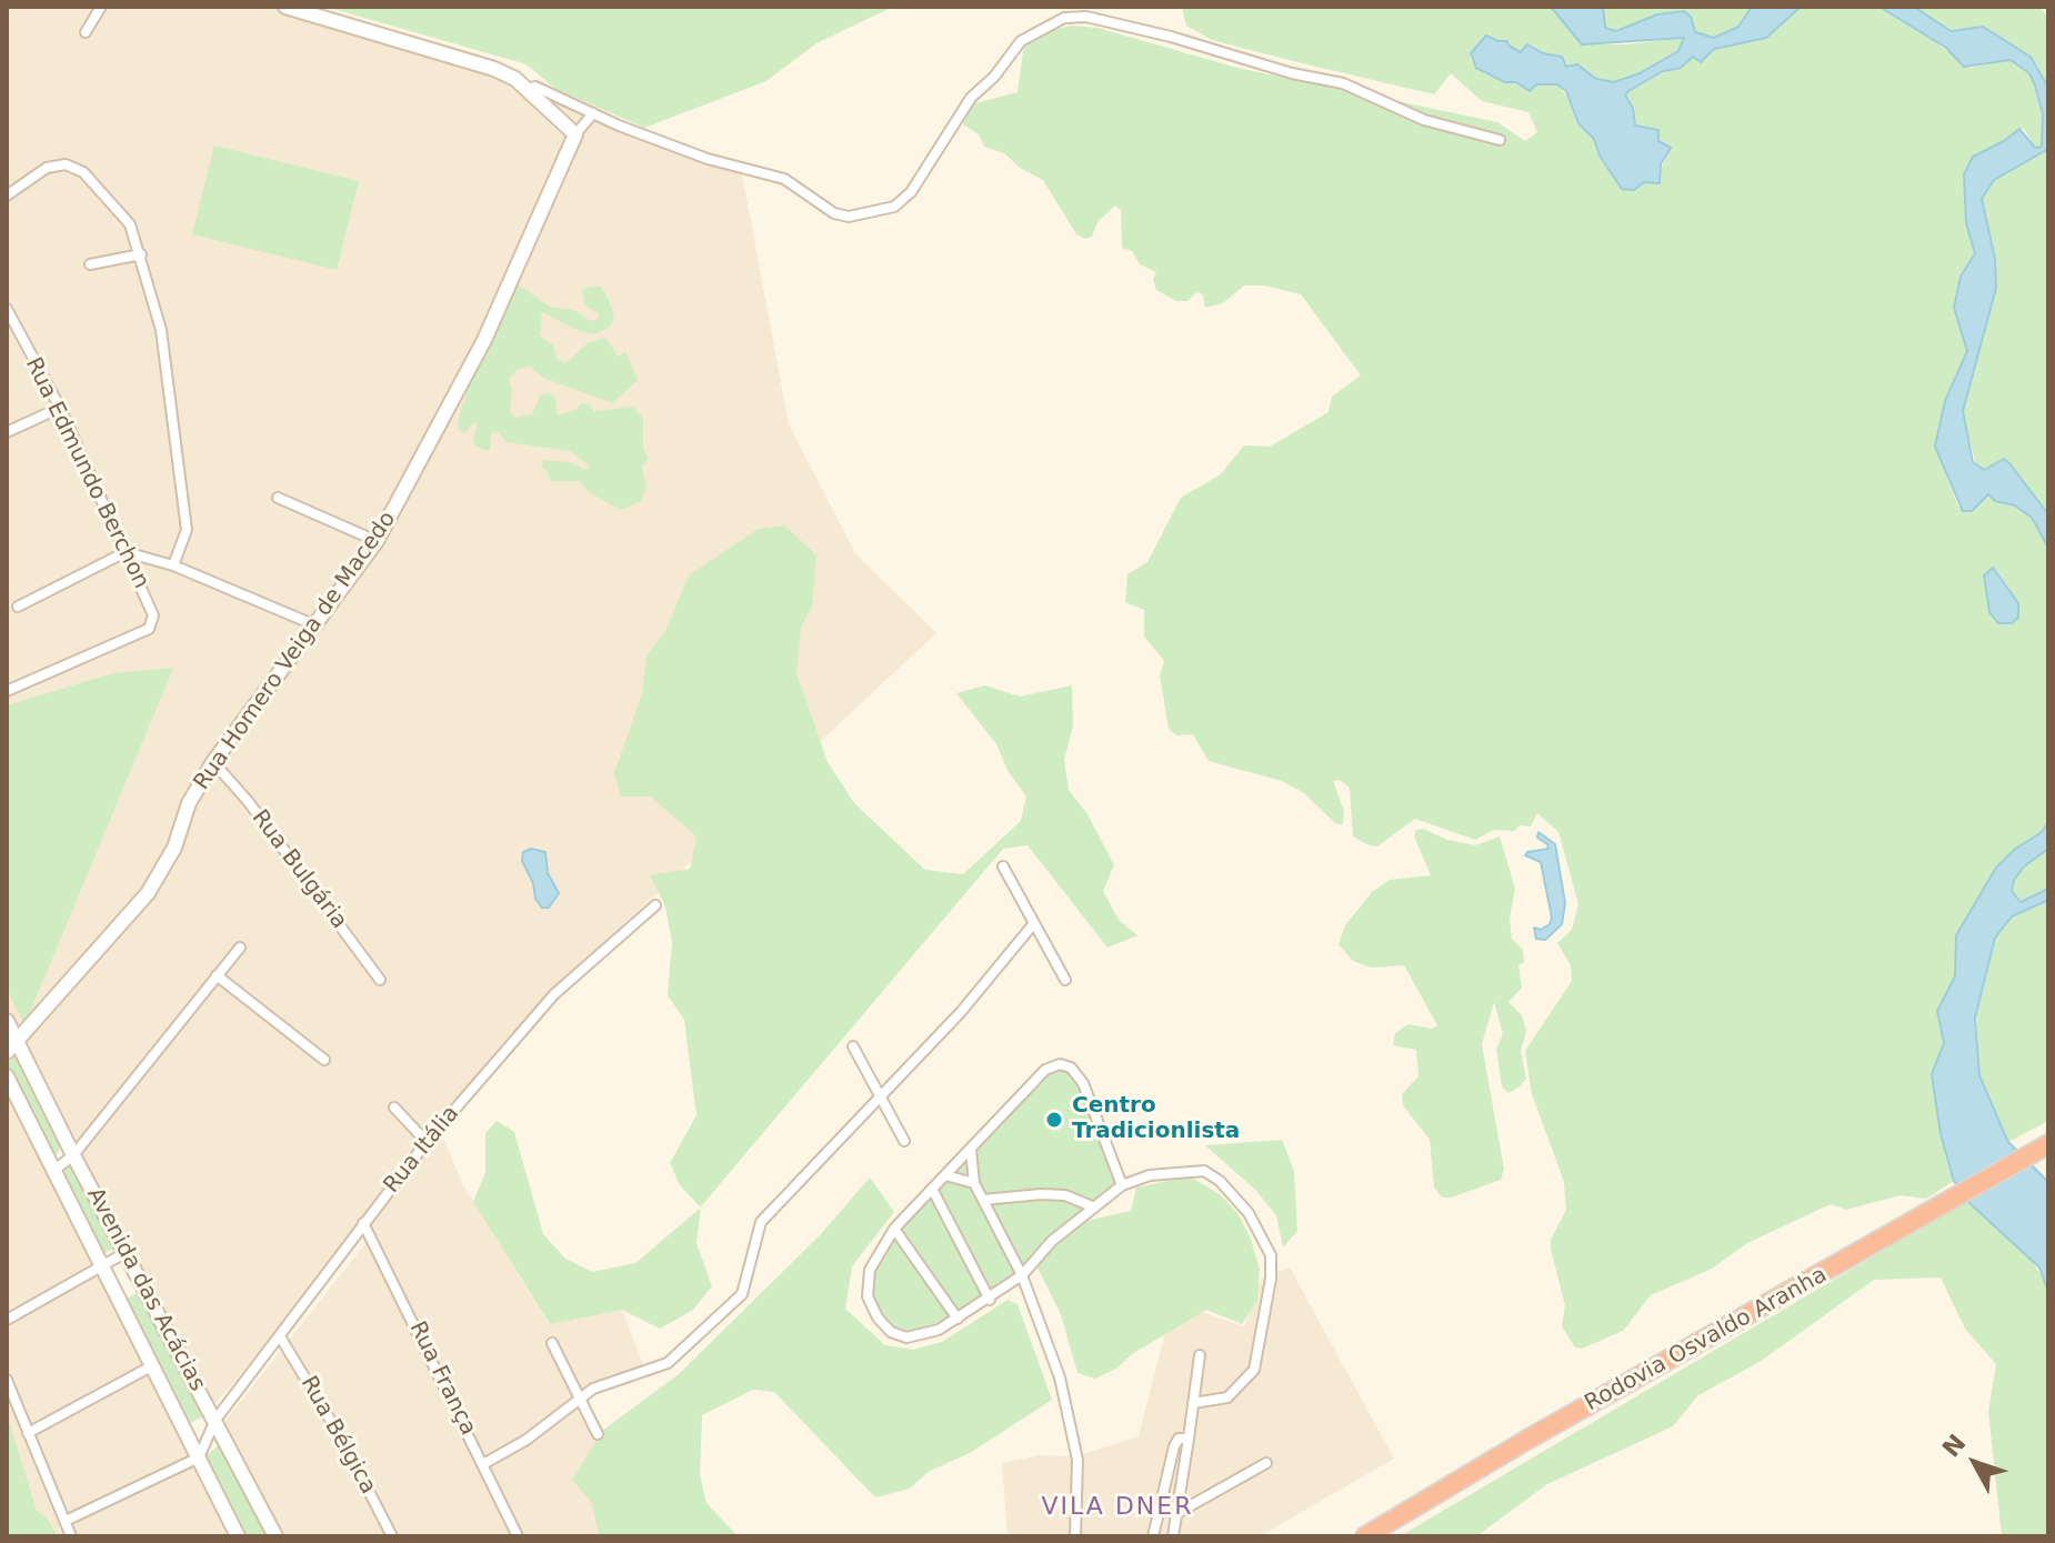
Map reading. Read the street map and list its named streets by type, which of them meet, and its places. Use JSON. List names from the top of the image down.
{
  "streets": {
    "highway": ["Rodovia Osvaldo Aranha"],
    "street": [
      "Rua Edmundo Berchon",
      "Rua Homero Veiga de Macedo",
      "Rua Bulgária",
      "Rua Itália",
      "Avenida das Acácias",
      "Rua França",
      "Rua Bélgica"
    ]
  },
  "crossings": [
    ["Rua Homero Veiga de Macedo", "Rua Bulgária"],
    ["Rua Homero Veiga de Macedo", "Avenida das Acácias"],
    ["Rua Itália", "Avenida das Acácias"],
    ["Rua Itália", "Rua França"],
    ["Rua Itália", "Rua Bélgica"]
  ],
  "districts": ["VILA DNER"],
  "places": ["Centro Tradicionlista"],
  "north": "top left"
}
